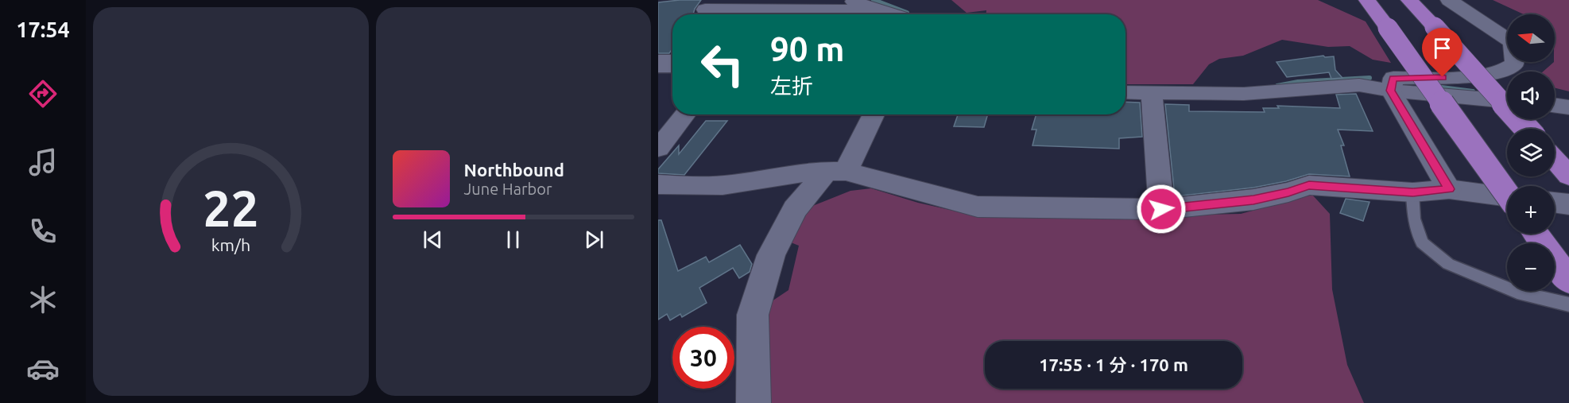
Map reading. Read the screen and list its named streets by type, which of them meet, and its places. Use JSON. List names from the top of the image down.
{
  "north": "left",
  "page": {
    "tabs": "17:54",
    "map_buttons": ["+", "−"],
    "turn": ["90 m", "左折"],
    "song": ["Northbound", "June Harbor"],
    "limit": "30",
    "trip": "17:55 · 1 分 · 170 m",
    "gauge": ["22", "km/h"]
  }
}
